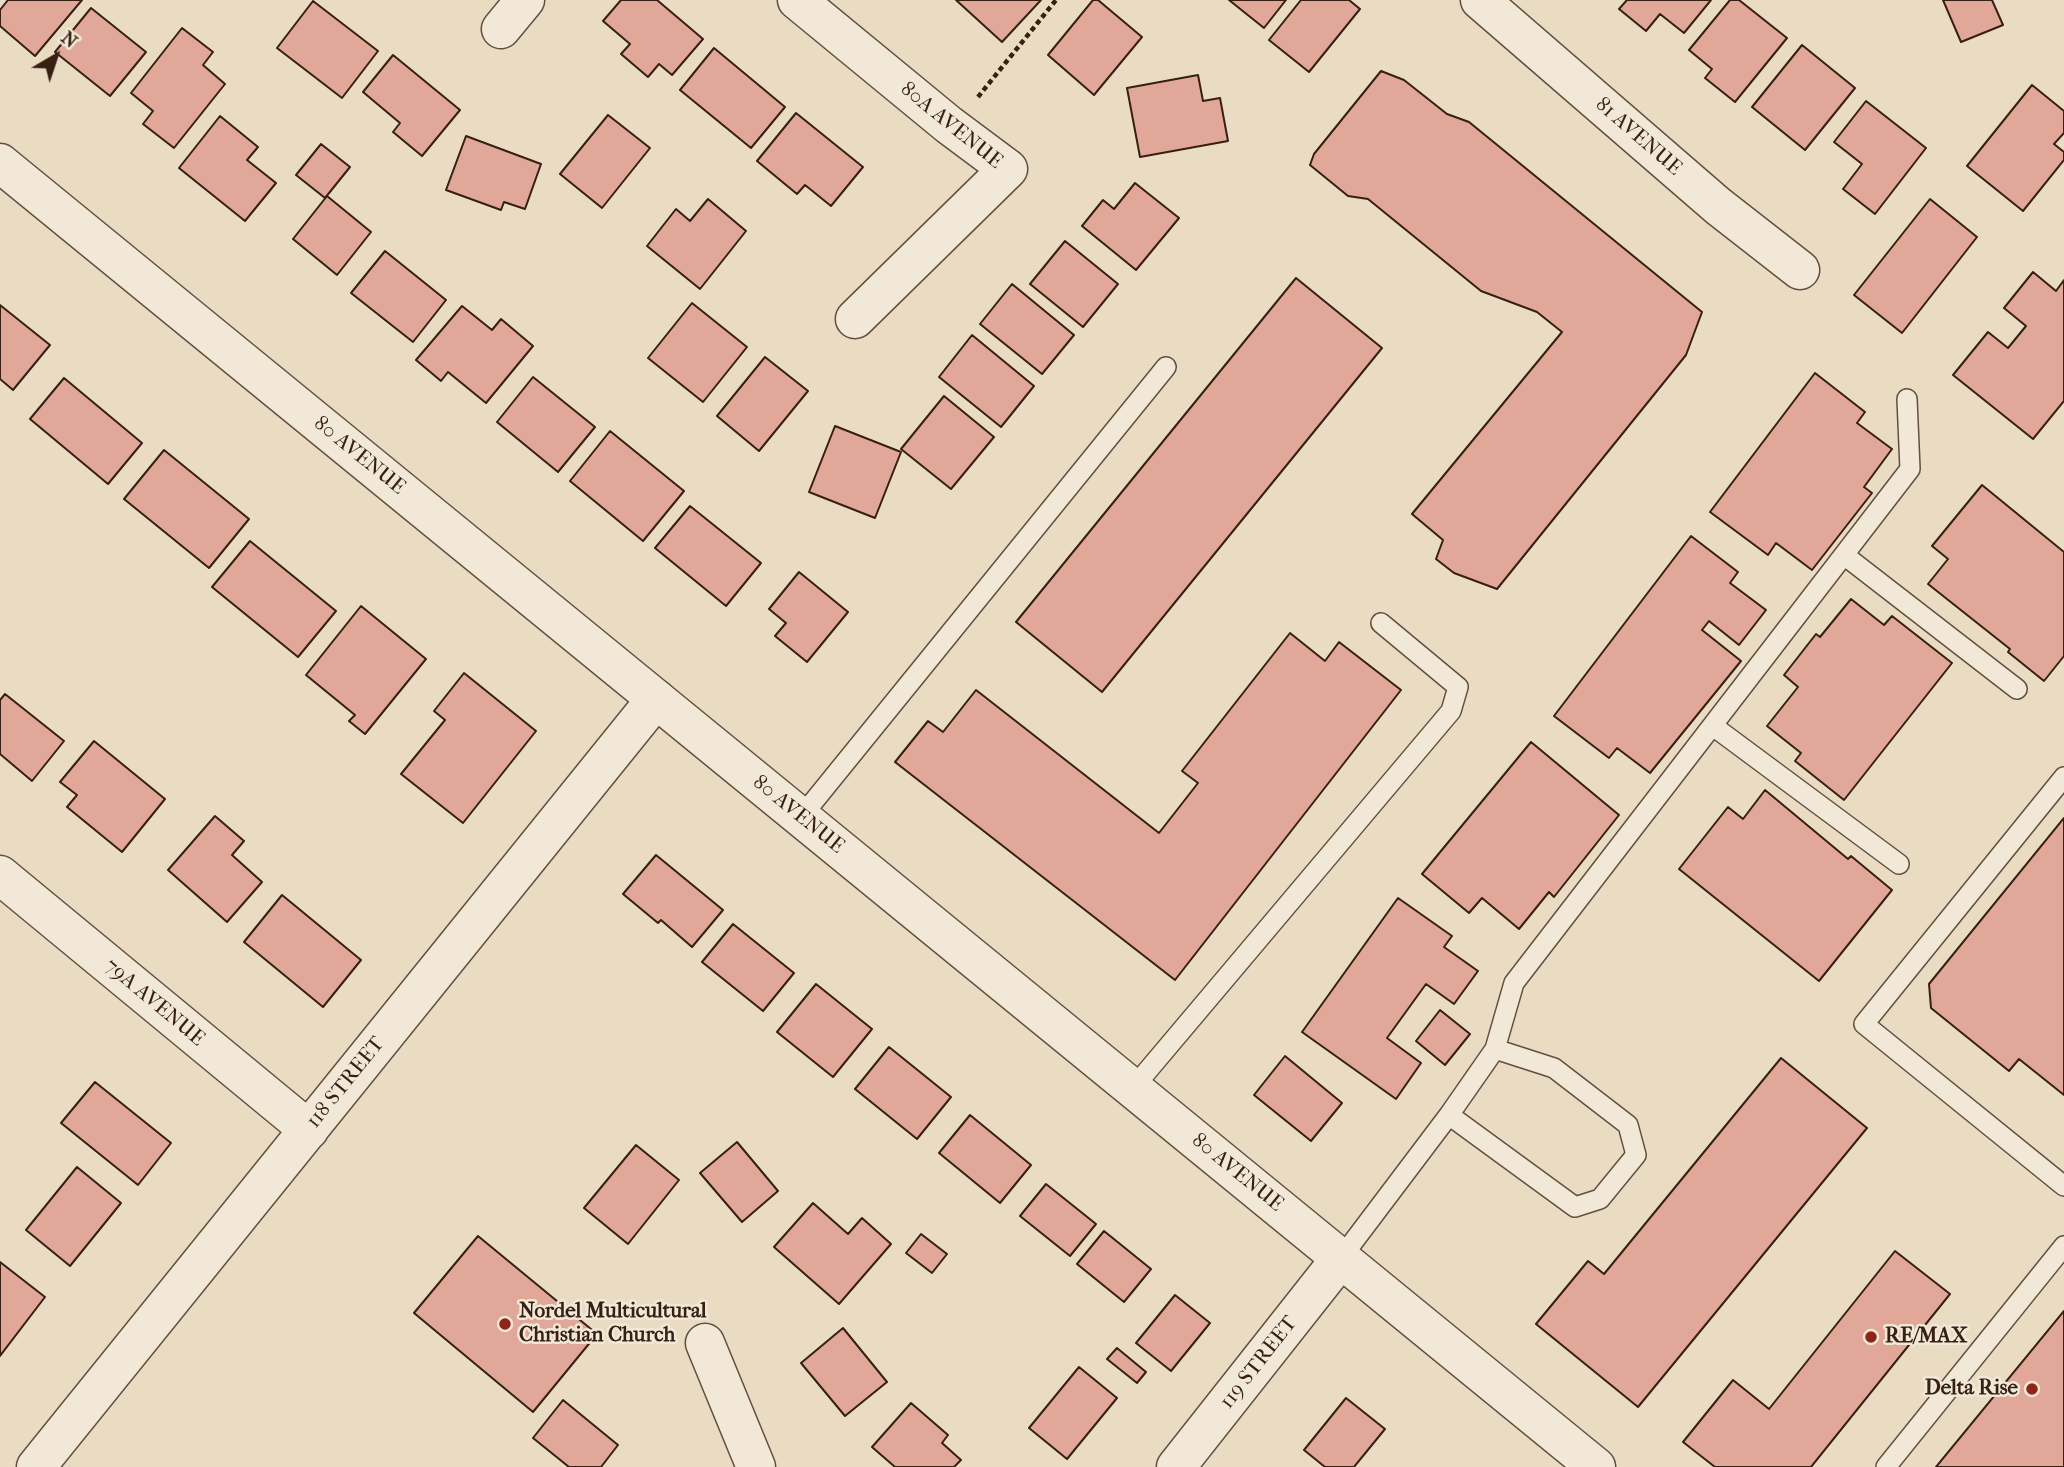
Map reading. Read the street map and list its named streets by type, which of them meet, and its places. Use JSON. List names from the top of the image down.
{
  "streets": {
    "street": [
      "80A AVENUE",
      "81 AVENUE",
      "80 AVENUE",
      "79A AVENUE",
      "118 STREET",
      "119 STREET"
    ]
  },
  "crossings": [
    ["80 AVENUE", "118 STREET"],
    ["80 AVENUE", "119 STREET"],
    ["79A AVENUE", "118 STREET"]
  ],
  "places": ["Nordel Multicultural Christian Church", "RE/MAX", "Delta Rise"],
  "north": "top right"
}
